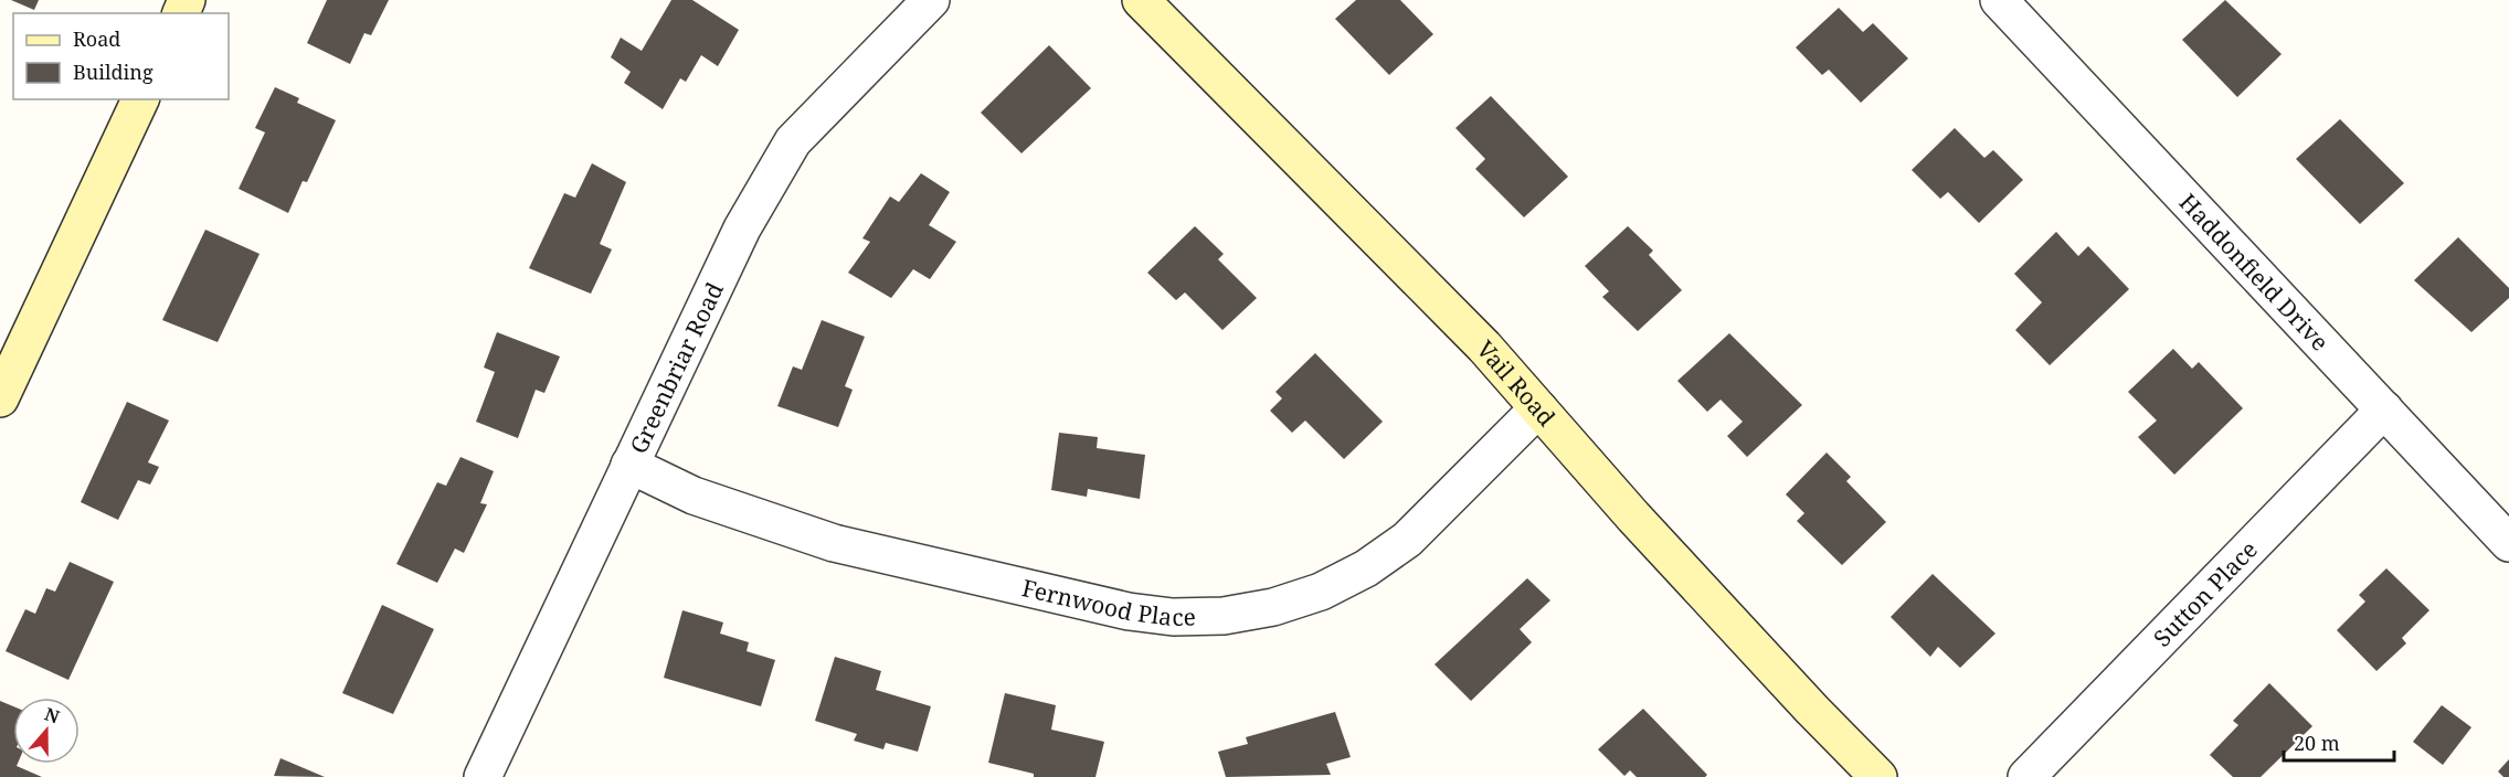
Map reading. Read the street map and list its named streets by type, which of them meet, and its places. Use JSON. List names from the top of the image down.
{
  "streets": {
    "street": [
      "Haddonfield Drive",
      "Greenbriar Road",
      "Vail Road",
      "Sutton Place",
      "Fernwood Place"
    ]
  },
  "crossings": [
    ["Haddonfield Drive", "Sutton Place"],
    ["Greenbriar Road", "Fernwood Place"],
    ["Vail Road", "Fernwood Place"]
  ],
  "legend": ["Road", "Building"],
  "scale_bar": "20 m",
  "north": "top"
}
